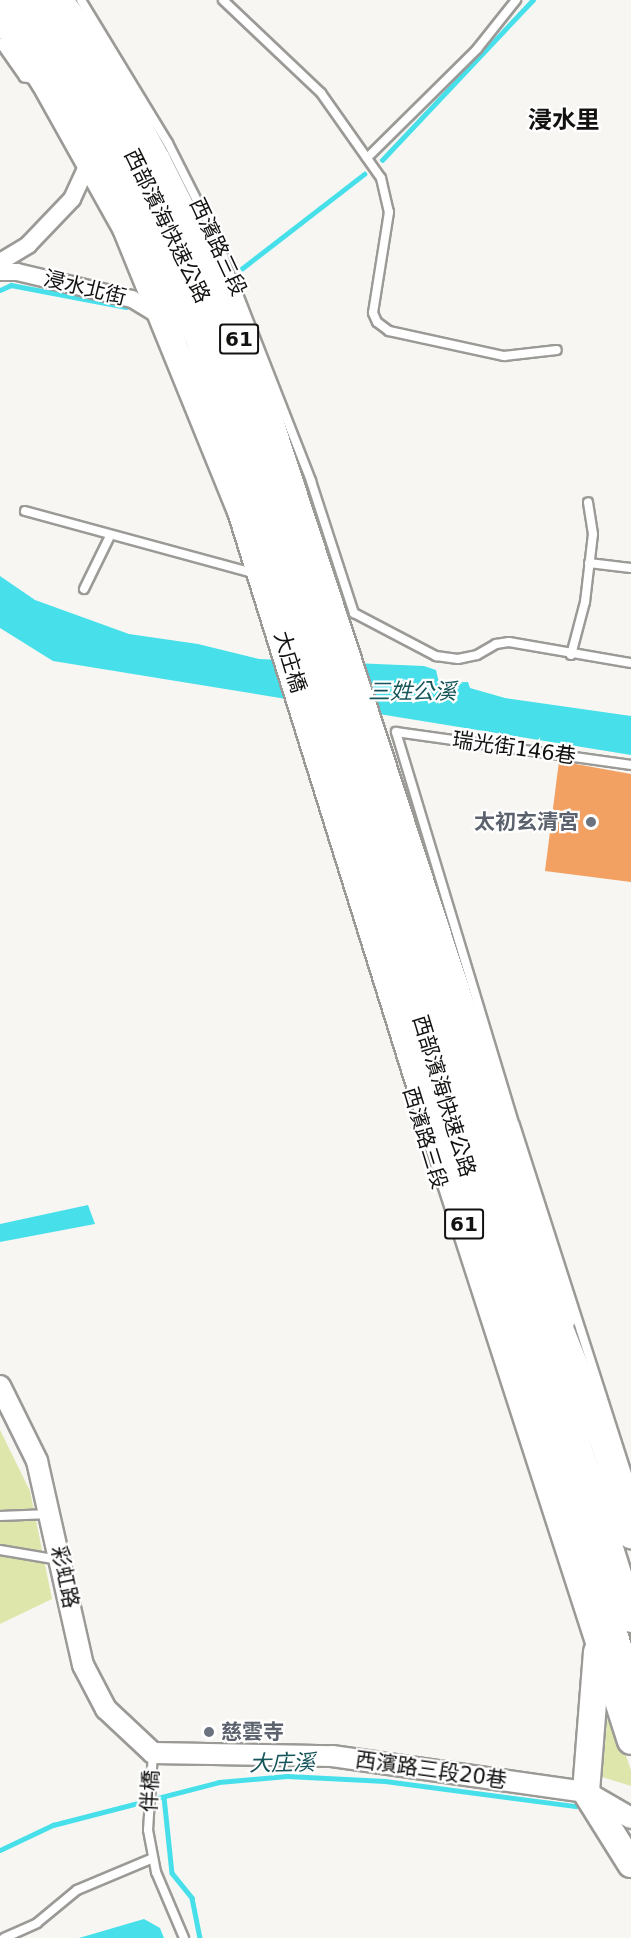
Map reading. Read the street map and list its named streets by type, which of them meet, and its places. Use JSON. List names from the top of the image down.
{
  "streets": {
    "highway": ["西部濱海快速公路", "61", "大庄橋"],
    "main road": ["西濱路三段"],
    "street": ["浸水北街", "彩虹路", "西濱路三段20巷"],
    "lane": ["瑞光街146巷", "伴橋"]
  },
  "crossings": [
    ["西部濱海快速公路", "西濱路三段"],
    ["西部濱海快速公路", "61"],
    ["西部濱海快速公路", "大庄橋"],
    ["西濱路三段", "61"],
    ["西濱路三段", "大庄橋"],
    ["浸水北街", "61"],
    ["浸水北街", "大庄橋"],
    ["61", "大庄橋"],
    ["彩虹路", "西濱路三段20巷"],
    ["彩虹路", "伴橋"],
    ["西濱路三段20巷", "伴橋"]
  ],
  "districts": ["浸水里"],
  "water": ["三姓公溪", "大庄溪"],
  "places": ["太初玄清宮", "慈雲寺"]
}
